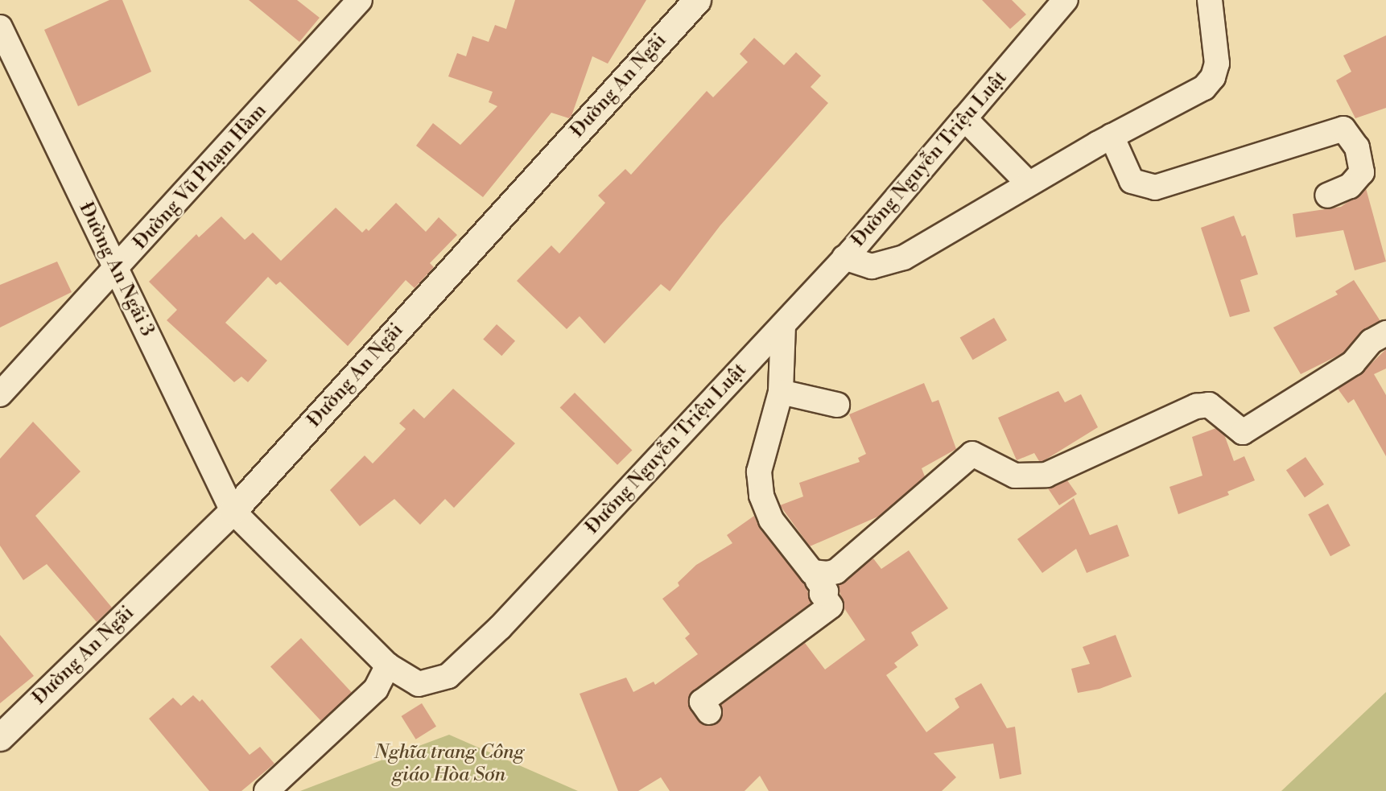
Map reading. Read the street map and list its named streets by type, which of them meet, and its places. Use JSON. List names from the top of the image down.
{
  "streets": {
    "main road": ["Đường An Ngãi"],
    "street": ["Đường Nguyễn Triệu Luật", "Đường Vũ Phạm Hàm", "Đường An Ngãi 3"]
  },
  "crossings": [
    ["Đường An Ngãi", "Đường Nguyễn Triệu Luật"],
    ["Đường An Ngãi", "Đường An Ngãi 3"],
    ["Đường Nguyễn Triệu Luật", "Đường An Ngãi 3"],
    ["Đường Vũ Phạm Hàm", "Đường An Ngãi 3"]
  ],
  "parks": ["Nghĩa trang Công giáo Hòa Sơn"]
}
